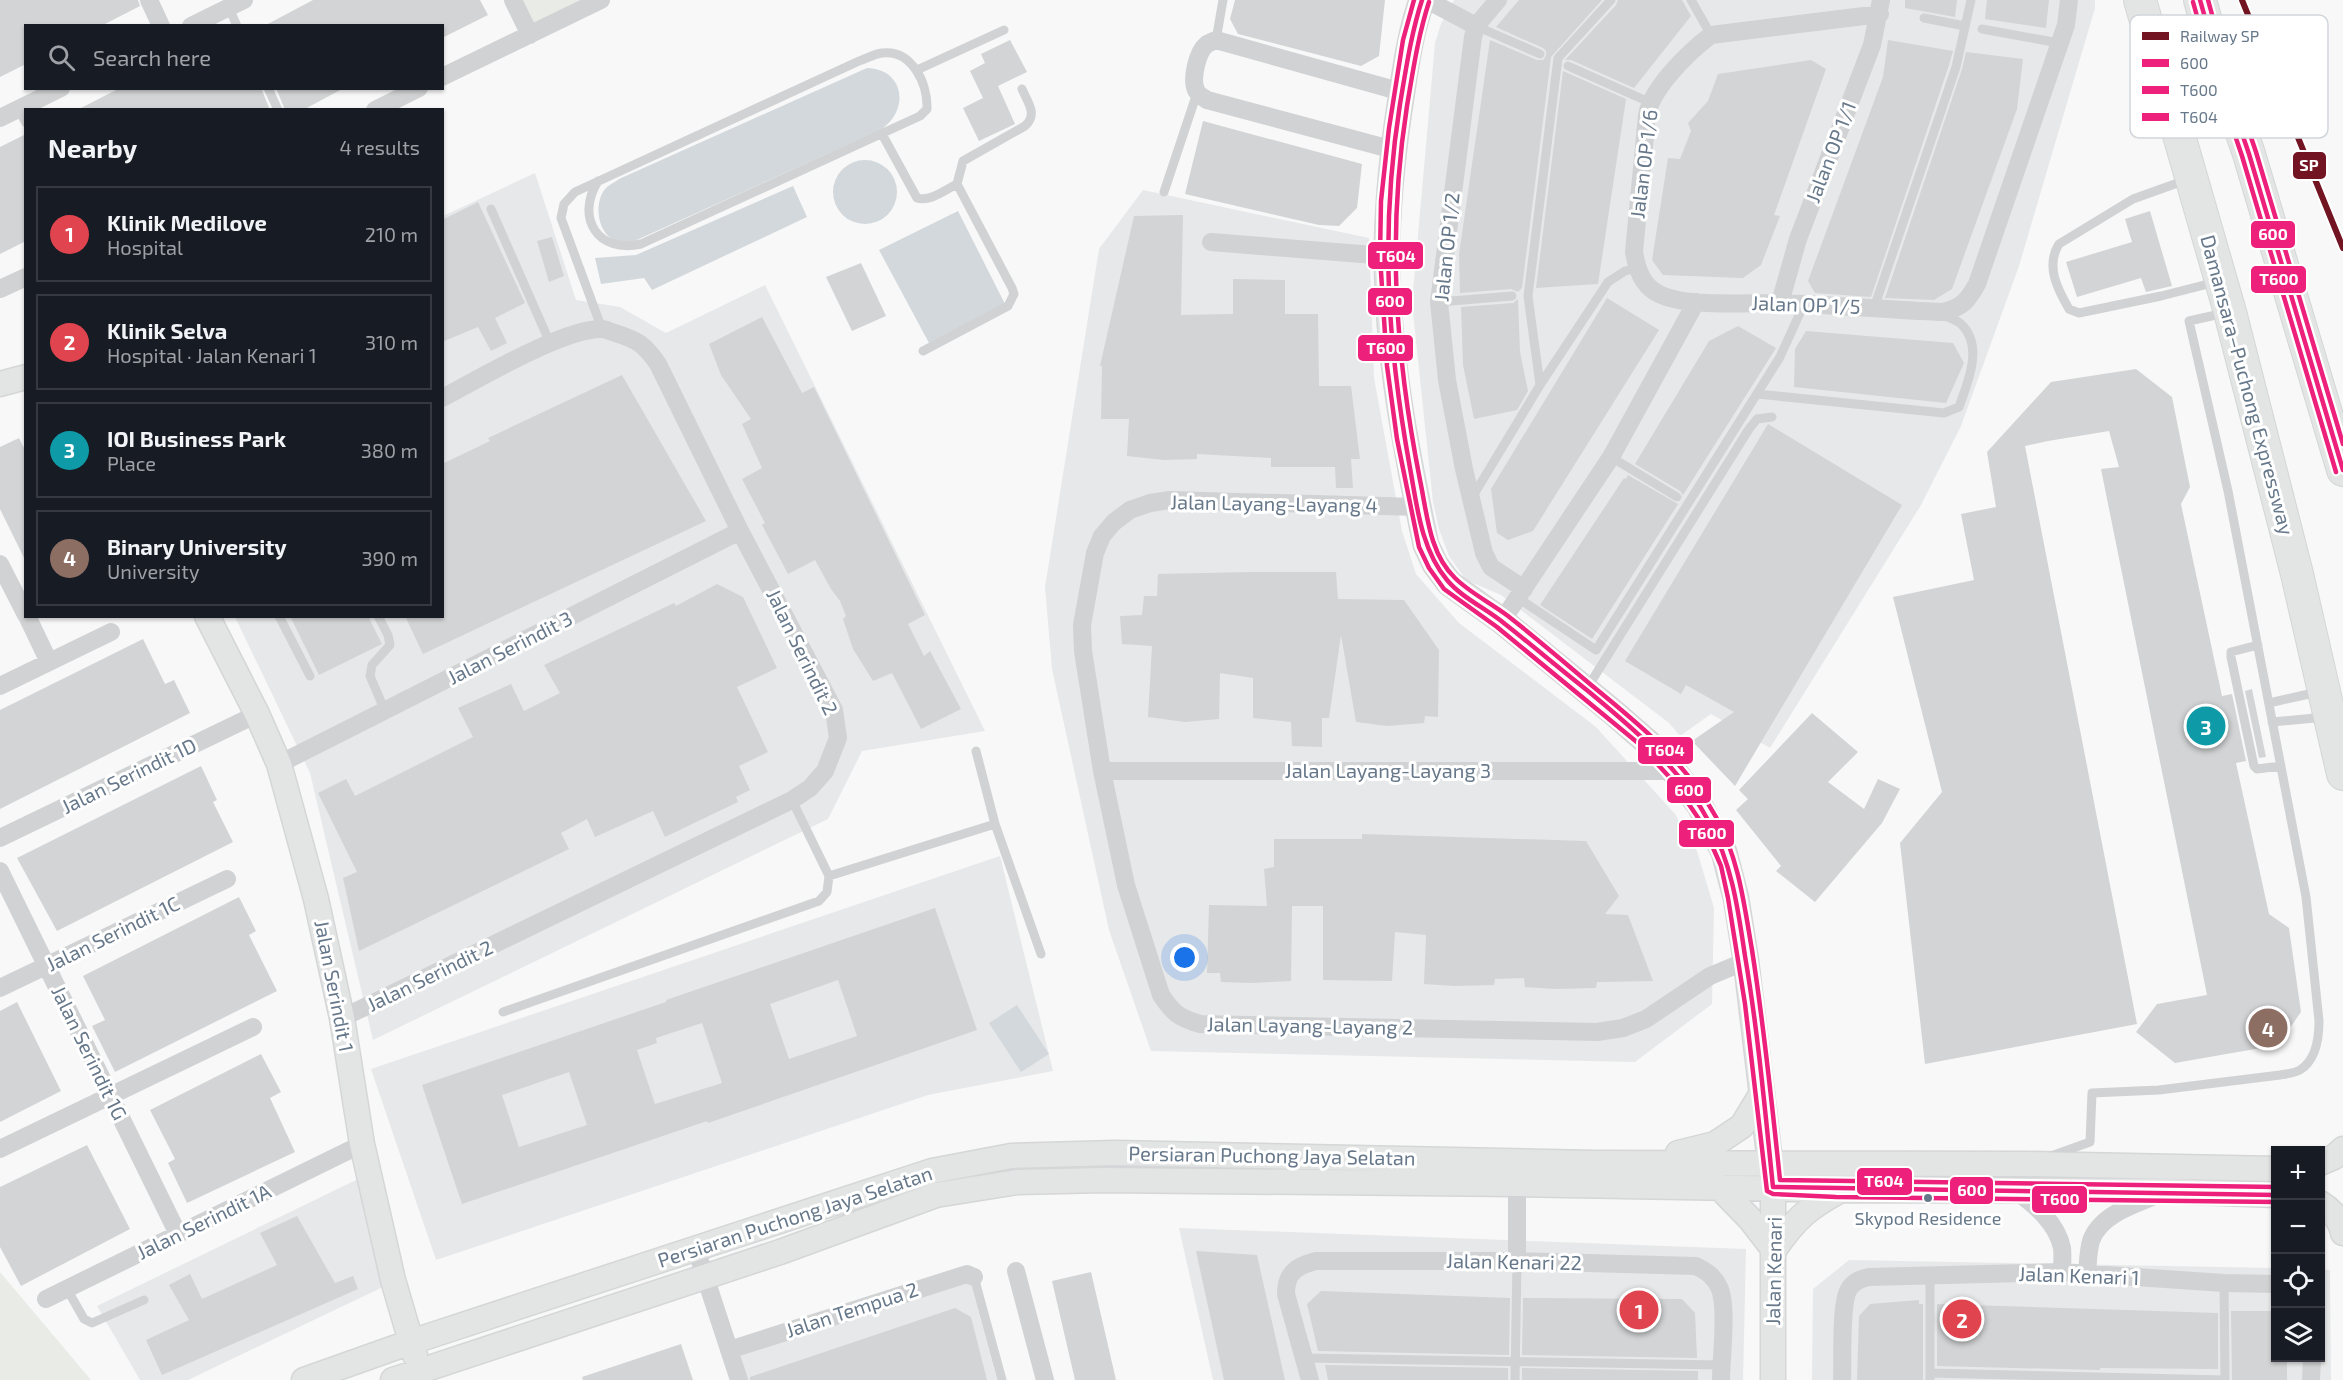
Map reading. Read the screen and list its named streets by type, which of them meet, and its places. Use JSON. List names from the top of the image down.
{
  "streets": {
    "highway": ["Damansara–Puchong Expressway"],
    "main road": ["Jalan Serindit 1", "Persiaran Puchong Jaya Selatan", "Jalan Kenari"],
    "street": [
      "Jalan OP 1/1",
      "Jalan OP 1/6",
      "Jalan OP 1/2",
      "Jalan OP 1/5",
      "Jalan Layang-Layang 4",
      "Jalan Serindit 3",
      "Jalan Serindit 2",
      "Jalan Layang-Layang 3",
      "Jalan Serindit 1D",
      "Jalan Serindit 1C",
      "Jalan Layang-Layang 2",
      "Jalan Serindit 1G",
      "Jalan Serindit 1A",
      "Jalan Kenari 22",
      "Jalan Kenari 1",
      "Jalan Tempua 2"
    ]
  },
  "crossings": [
    ["Jalan OP 1/1", "Jalan OP 1/5"],
    ["Jalan Layang-Layang 4", "Jalan Layang-Layang 2"],
    ["Jalan Layang-Layang 4", "Jalan Kenari"],
    ["Jalan Serindit 3", "Jalan Serindit 2"],
    ["Jalan Serindit 3", "Jalan Serindit 1"],
    ["Jalan Serindit 2", "Jalan Serindit 1"],
    ["Jalan Layang-Layang 3", "Jalan Layang-Layang 2"],
    ["Jalan Layang-Layang 3", "Jalan Kenari"],
    ["Jalan Serindit 1D", "Jalan Serindit 1"],
    ["Jalan Serindit 1C", "Jalan Serindit 1G"],
    ["Jalan Serindit 1", "Persiaran Puchong Jaya Selatan"],
    ["Jalan Serindit 1", "Jalan Serindit 1A"],
    ["Jalan Layang-Layang 2", "Jalan Kenari"],
    ["Jalan Serindit 1G", "Jalan Serindit 1A"],
    ["Persiaran Puchong Jaya Selatan", "Jalan Kenari"]
  ],
  "places": ["Skypod Residence"],
  "lines": [
    "rail line SP",
    "transit line 600",
    "transit line T600",
    "transit line T604"
  ],
  "legend": [
    "Railway SP",
    "600",
    "T600",
    "T604"
  ],
  "page": {
    "search": "Search here",
    "heading": ["Nearby", "4 results"],
    "list": [
      {
        "mark": "1",
        "name": "Klinik Medilove",
        "note": "Hospital",
        "value": "210 m"
      },
      {
        "mark": "2",
        "name": "Klinik Selva",
        "note": "Hospital · Jalan Kenari 1",
        "value": "310 m"
      },
      {
        "mark": "3",
        "name": "IOI Business Park",
        "note": "Place",
        "value": "380 m"
      },
      {
        "mark": "4",
        "name": "Binary University",
        "note": "University",
        "value": "390 m"
      }
    ],
    "pins": [
      "3",
      "4",
      "1",
      "2"
    ],
    "map_buttons": ["+", "−"]
  }
}
